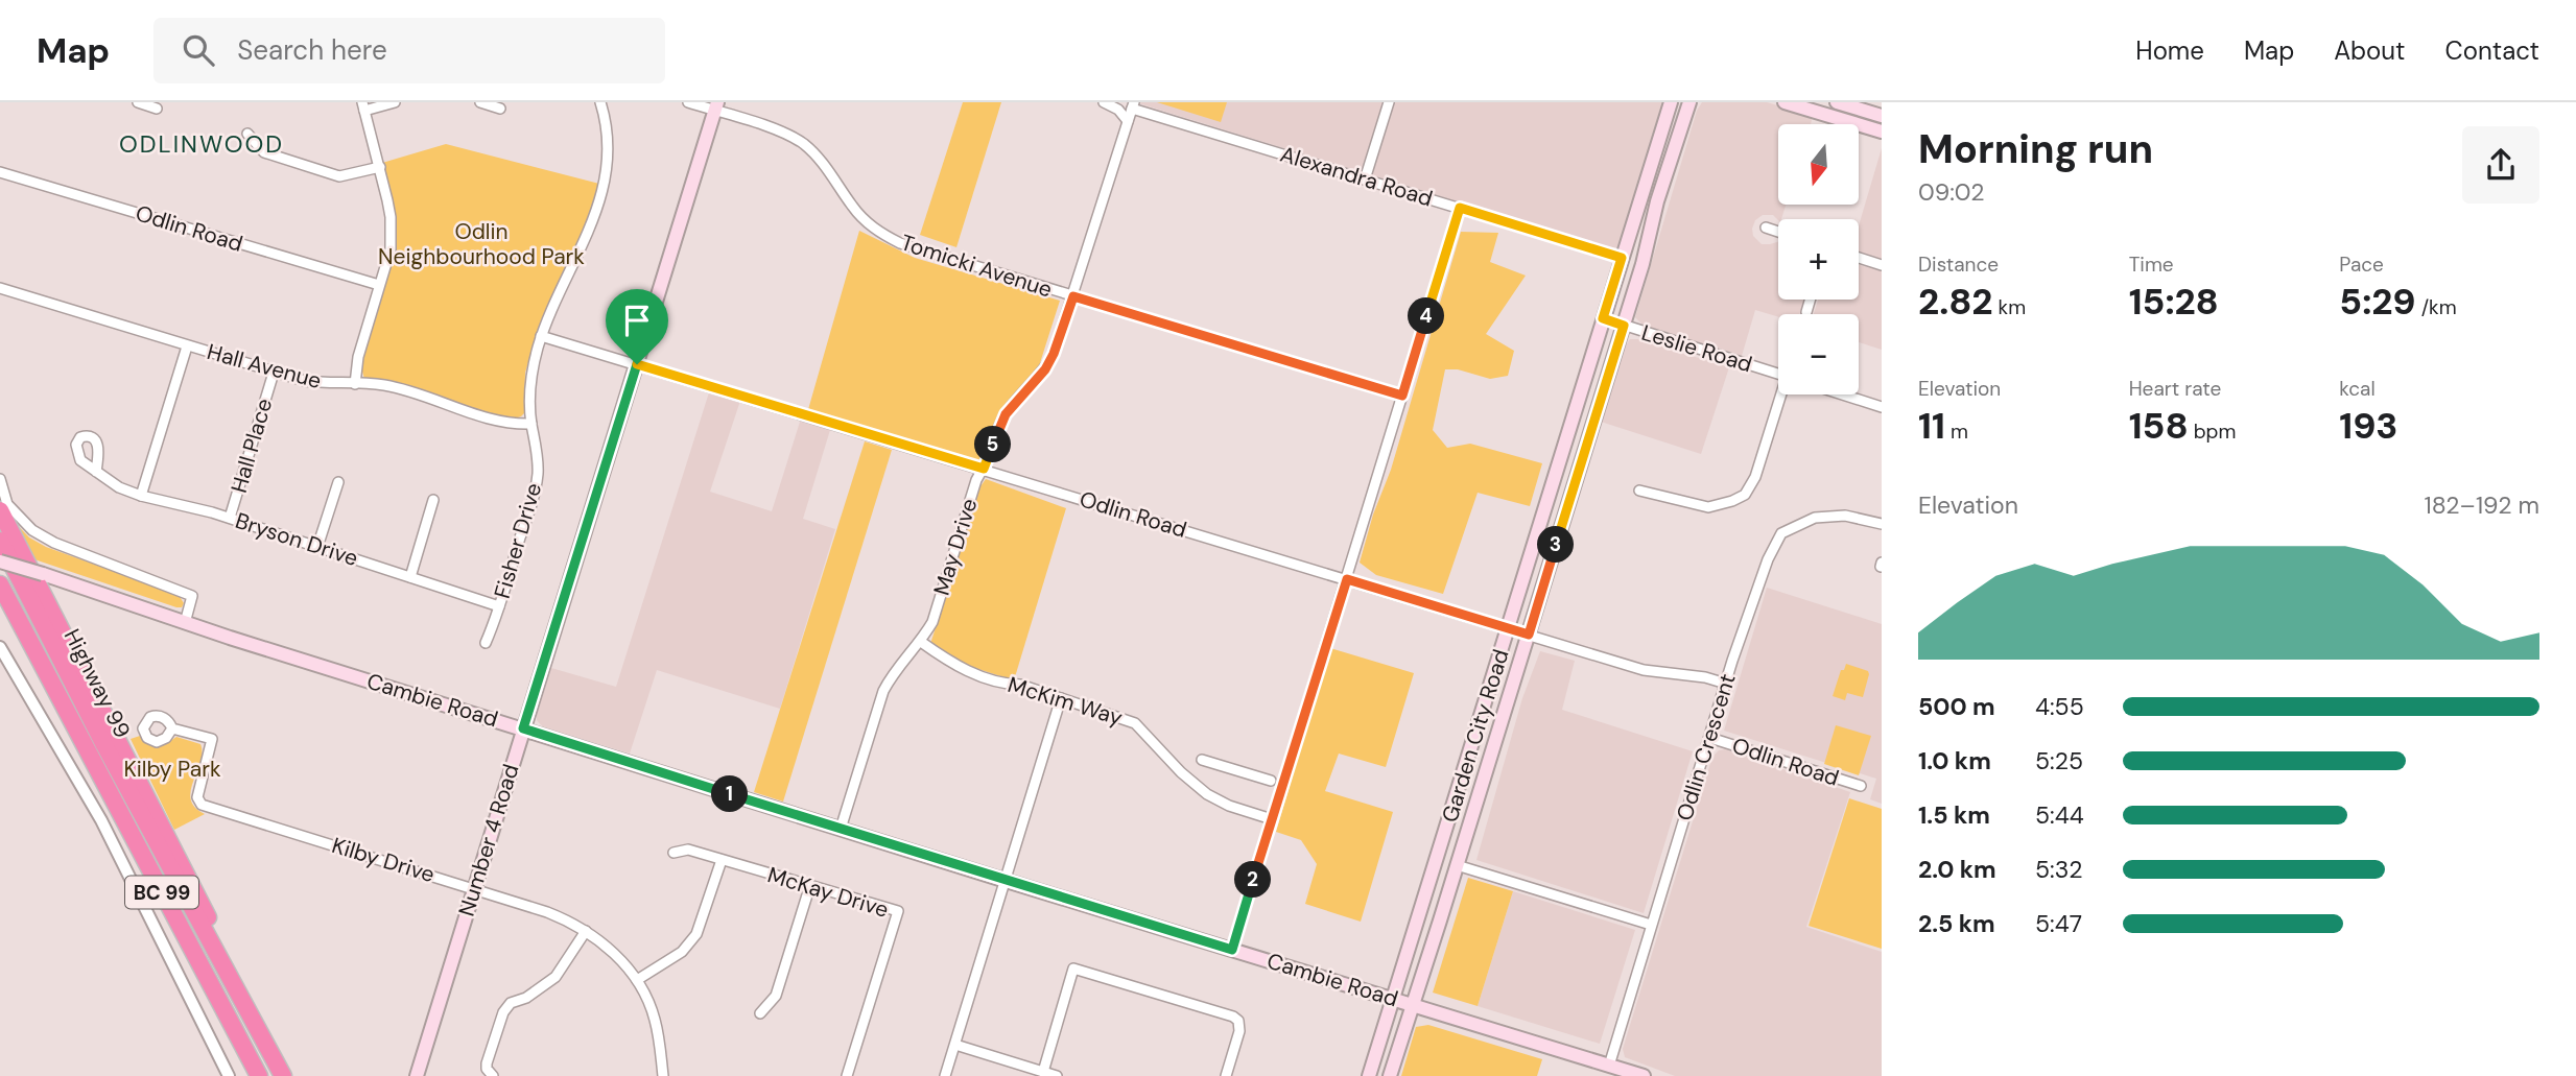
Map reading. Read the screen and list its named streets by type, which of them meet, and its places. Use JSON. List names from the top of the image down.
{
  "streets": {
    "highway": ["Highway 99", "BC 99"],
    "main road": ["Cambie Road", "Garden City Road", "Number 4 Road"],
    "street": [
      "Alexandra Road",
      "Odlin Road",
      "Tomicki Avenue",
      "Leslie Road",
      "Hall Avenue",
      "Hall Place",
      "Bryson Drive",
      "Fisher Drive",
      "May Drive",
      "McKim Way",
      "Odlin Crescent",
      "Kilby Drive",
      "McKay Drive"
    ]
  },
  "crossings": [
    ["Alexandra Road", "May Drive"],
    ["Alexandra Road", "Garden City Road"],
    ["Odlin Road", "Fisher Drive"],
    ["Odlin Road", "May Drive"],
    ["Odlin Road", "Garden City Road"],
    ["Odlin Road", "Odlin Crescent"],
    ["Odlin Road", "Number 4 Road"],
    ["Tomicki Avenue", "May Drive"],
    ["Tomicki Avenue", "Number 4 Road"],
    ["Leslie Road", "Garden City Road"],
    ["Hall Avenue", "Hall Place"],
    ["Hall Avenue", "Fisher Drive"],
    ["Hall Place", "Bryson Drive"],
    ["Bryson Drive", "Fisher Drive"],
    ["May Drive", "Cambie Road"],
    ["May Drive", "McKim Way"],
    ["Cambie Road", "Garden City Road"],
    ["Cambie Road", "Odlin Crescent"],
    ["Cambie Road", "Number 4 Road"],
    ["Number 4 Road", "Kilby Drive"]
  ],
  "districts": ["ODLINWOOD"],
  "parks": ["Odlin Neighbourhood Park", "Kilby Park"],
  "north": "bottom",
  "page": {
    "header": "Map",
    "search": "Search here",
    "nav": [
      "Home",
      "Map",
      "About",
      "Contact"
    ],
    "heading": ["Morning run", "09:02"],
    "map_buttons": ["+", "−"],
    "stats": [
      ["Distance", "2.82 km"],
      ["Time", "15:28"],
      ["Pace", "5:29 /km"],
      ["Elevation", "11 m"],
      ["Heart rate", "158 bpm"],
      ["kcal", "193"]
    ],
    "pins": [
      "4",
      "5",
      "3",
      "1",
      "2"
    ],
    "chart": ["Elevation", "182–192 m"],
    "list": [
      {
        "name": "500 m",
        "note": "4:55"
      },
      {
        "name": "1.0 km",
        "note": "5:25"
      },
      {
        "name": "1.5 km",
        "note": "5:44"
      },
      {
        "name": "2.0 km",
        "note": "5:32"
      },
      {
        "name": "2.5 km",
        "note": "5:47"
      }
    ]
  }
}
